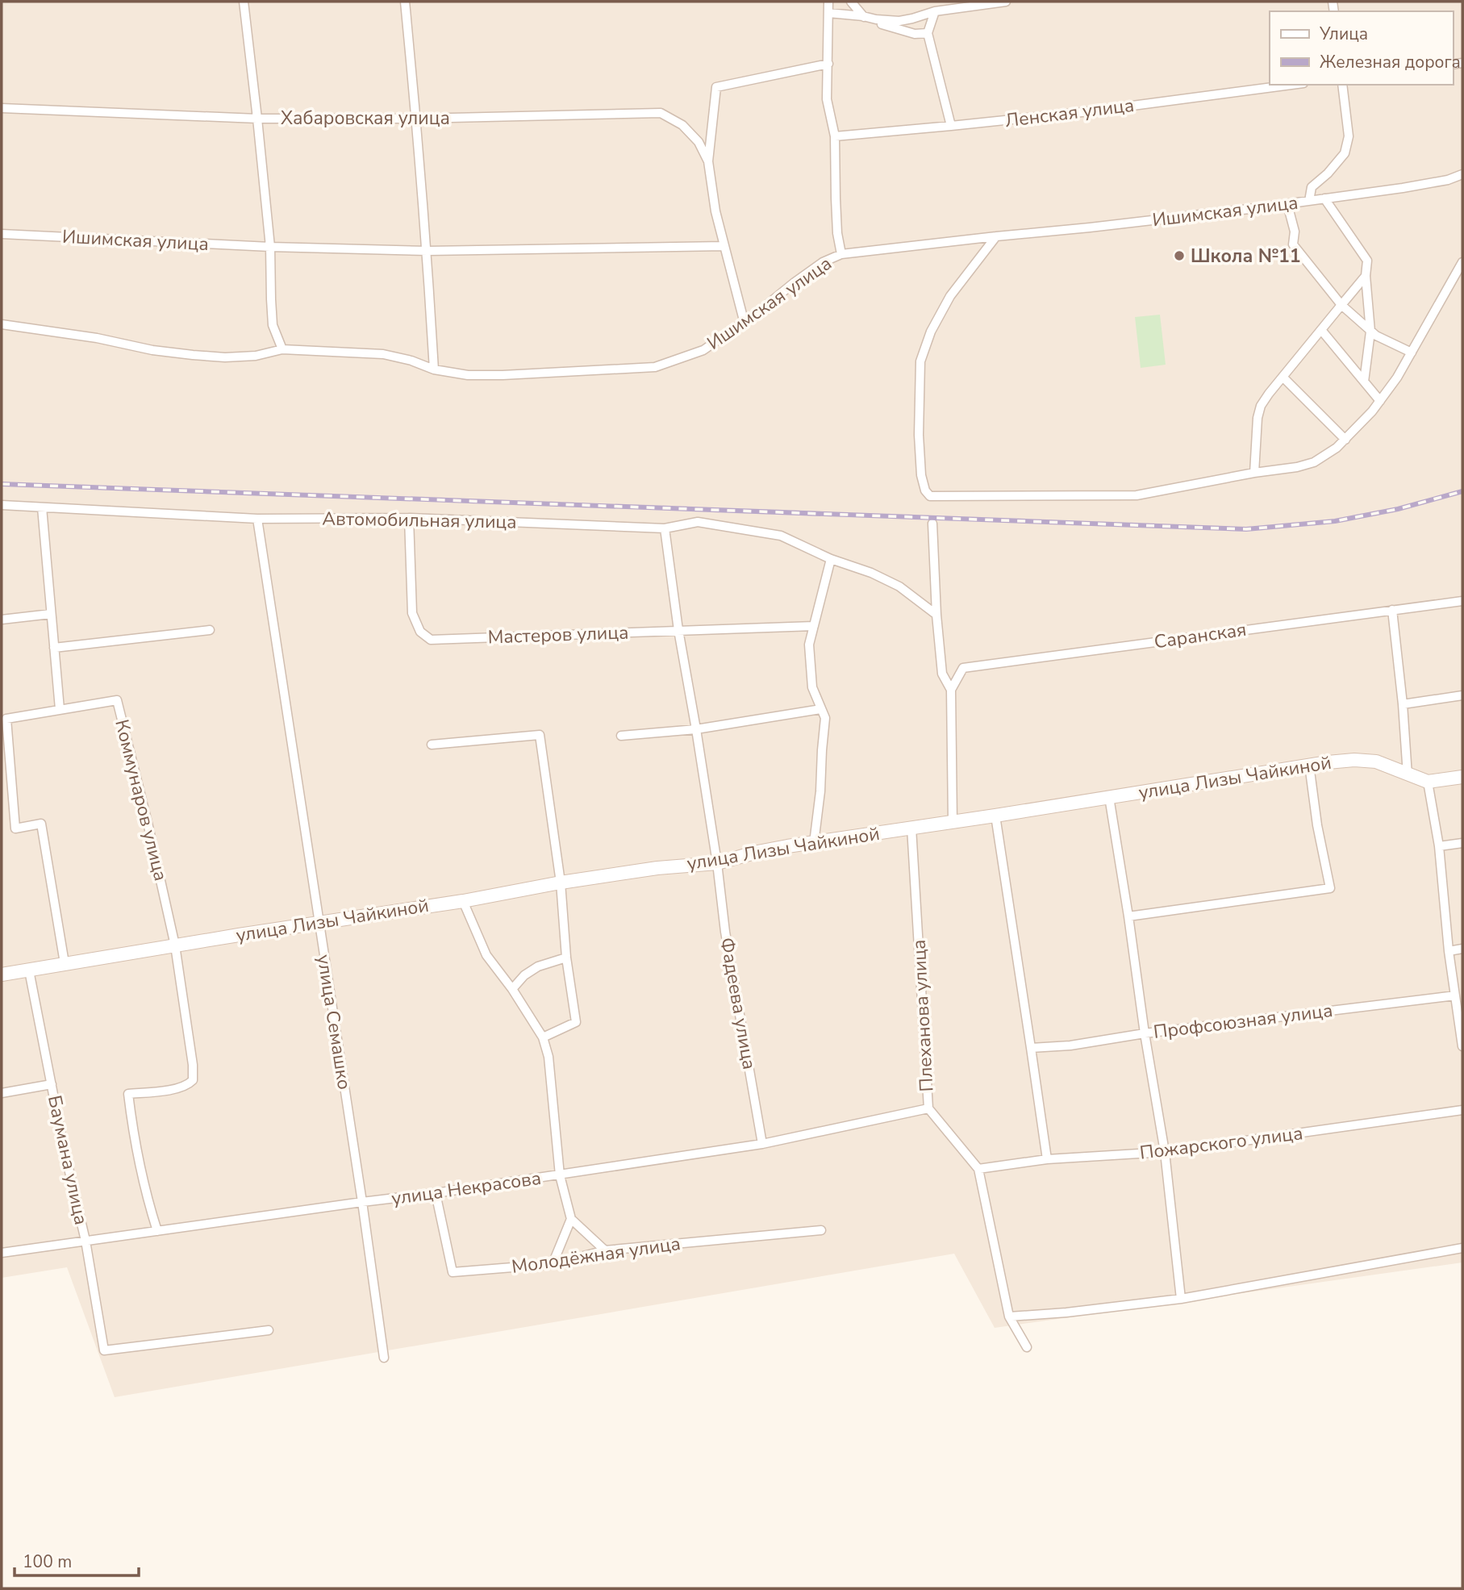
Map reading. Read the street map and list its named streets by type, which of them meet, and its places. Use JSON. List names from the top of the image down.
{
  "streets": {
    "street": [
      "Ленская улица",
      "Хабаровская улица",
      "Ишимская улица",
      "Автомобильная улица",
      "Мастеров улица",
      "Саранская",
      "улица Лизы Чайкиной",
      "Коммунаров улица",
      "Фадеева улица",
      "Плеханова улица",
      "Профсоюзная улица",
      "улица Семашко",
      "Пожарского улица",
      "Баумана улица",
      "улица Некрасова",
      "Молодёжная улица"
    ]
  },
  "crossings": [
    ["Хабаровская улица", "Ишимская улица"],
    ["Автомобильная улица", "Мастеров улица"],
    ["Автомобильная улица", "Фадеева улица"],
    ["Автомобильная улица", "улица Семашко"],
    ["Мастеров улица", "Фадеева улица"],
    ["улица Лизы Чайкиной", "Коммунаров улица"],
    ["улица Лизы Чайкиной", "Фадеева улица"],
    ["улица Лизы Чайкиной", "Плеханова улица"],
    ["улица Лизы Чайкиной", "улица Семашко"],
    ["улица Лизы Чайкиной", "Баумана улица"],
    ["Коммунаров улица", "улица Некрасова"],
    ["Фадеева улица", "улица Некрасова"],
    ["Плеханова улица", "Пожарского улица"],
    ["Плеханова улица", "улица Некрасова"],
    ["улица Семашко", "улица Некрасова"],
    ["Баумана улица", "улица Некрасова"],
    ["улица Некрасова", "Молодёжная улица"]
  ],
  "places": ["Школа №11"],
  "legend": ["Улица", "Железная дорога"],
  "scale_bar": "100 m"
}
